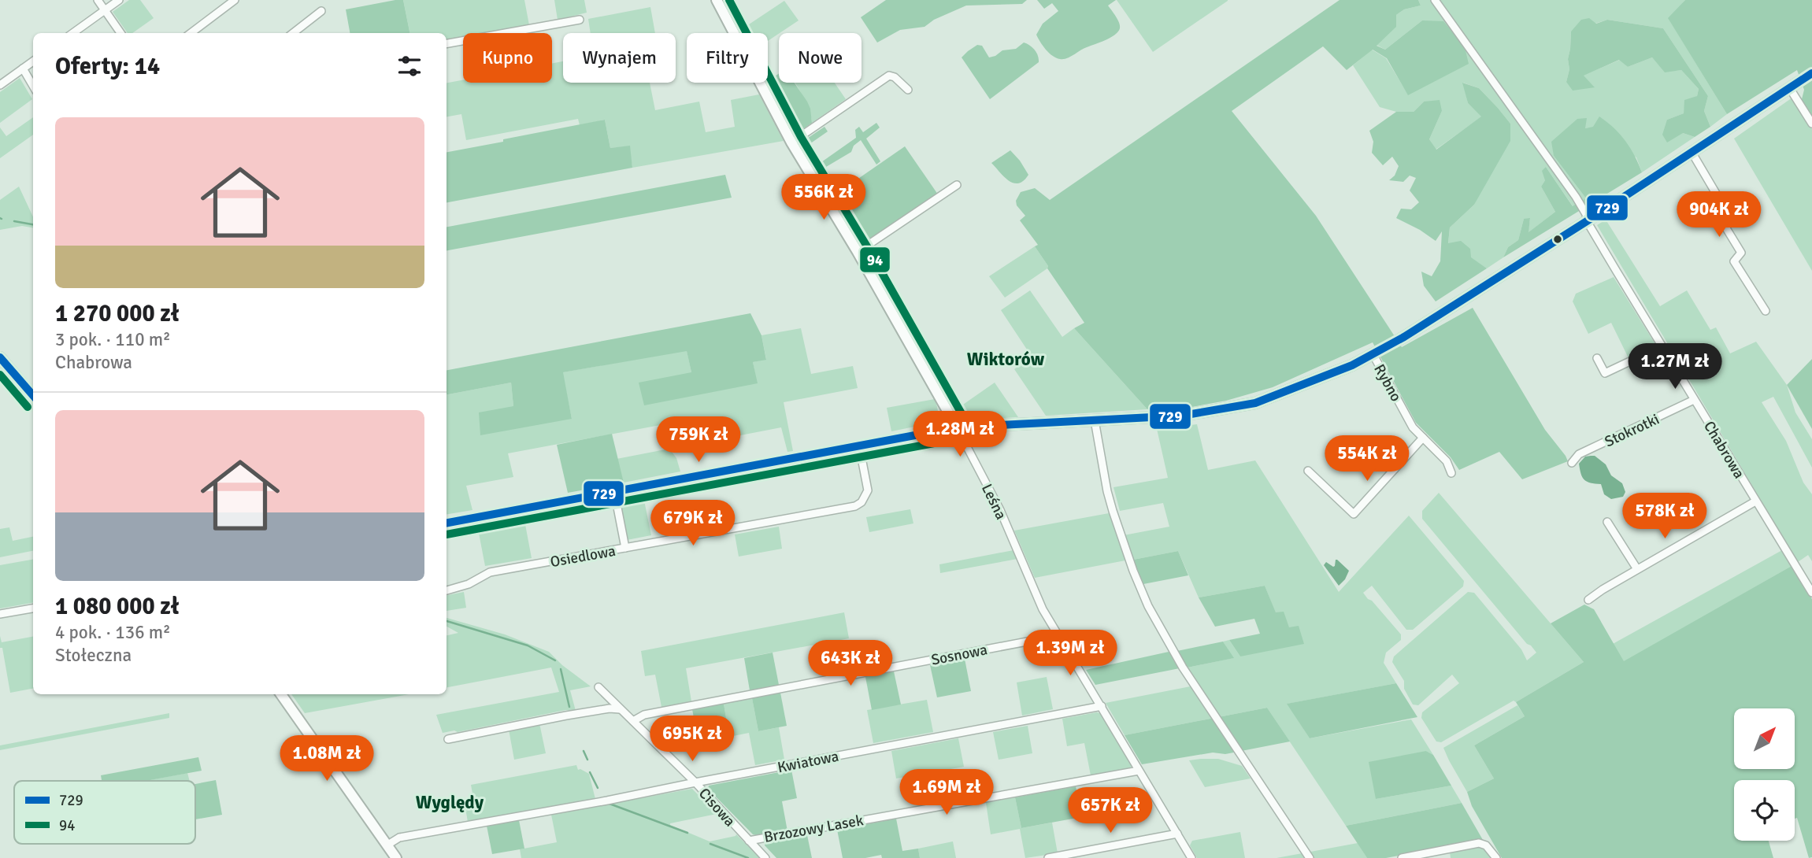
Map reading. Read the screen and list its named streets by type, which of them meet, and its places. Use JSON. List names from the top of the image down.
{
  "streets": {
    "street": [
      "Rybno",
      "Stokrotki",
      "Chabrowa",
      "Leśna",
      "Osiedlowa",
      "Sosnowa",
      "Kwiatowa",
      "Cisowa",
      "Brzozowy Lasek"
    ]
  },
  "crossings": [
    ["Stokrotki", "Chabrowa"],
    ["Leśna", "Sosnowa"],
    ["Leśna", "Kwiatowa"],
    ["Leśna", "Brzozowy Lasek"],
    ["Sosnowa", "Cisowa"],
    ["Kwiatowa", "Cisowa"],
    ["Cisowa", "Brzozowy Lasek"]
  ],
  "districts": ["Wiktorów", "Wyględy"],
  "lines": ["transit line 94", "transit line 729"],
  "legend": ["729", "94"],
  "north": "top right",
  "page": {
    "chip": [
      "Kupno",
      "Wynajem",
      "Filtry",
      "Nowe"
    ],
    "heading": "Oferty: 14",
    "list": [
      {
        "name": "1 270 000 zł",
        "note": "3 pok. · 110 m² · Chabrowa"
      },
      {
        "name": "1 080 000 zł",
        "note": "4 pok. · 136 m² · Stołeczna"
      }
    ],
    "price": [
      "556K zł",
      "904K zł",
      "1.27M zł",
      "1.28M zł",
      "759K zł",
      "554K zł",
      "578K zł",
      "679K zł",
      "1.39M zł",
      "643K zł",
      "695K zł",
      "1.08M zł",
      "1.69M zł",
      "657K zł"
    ]
  }
}
